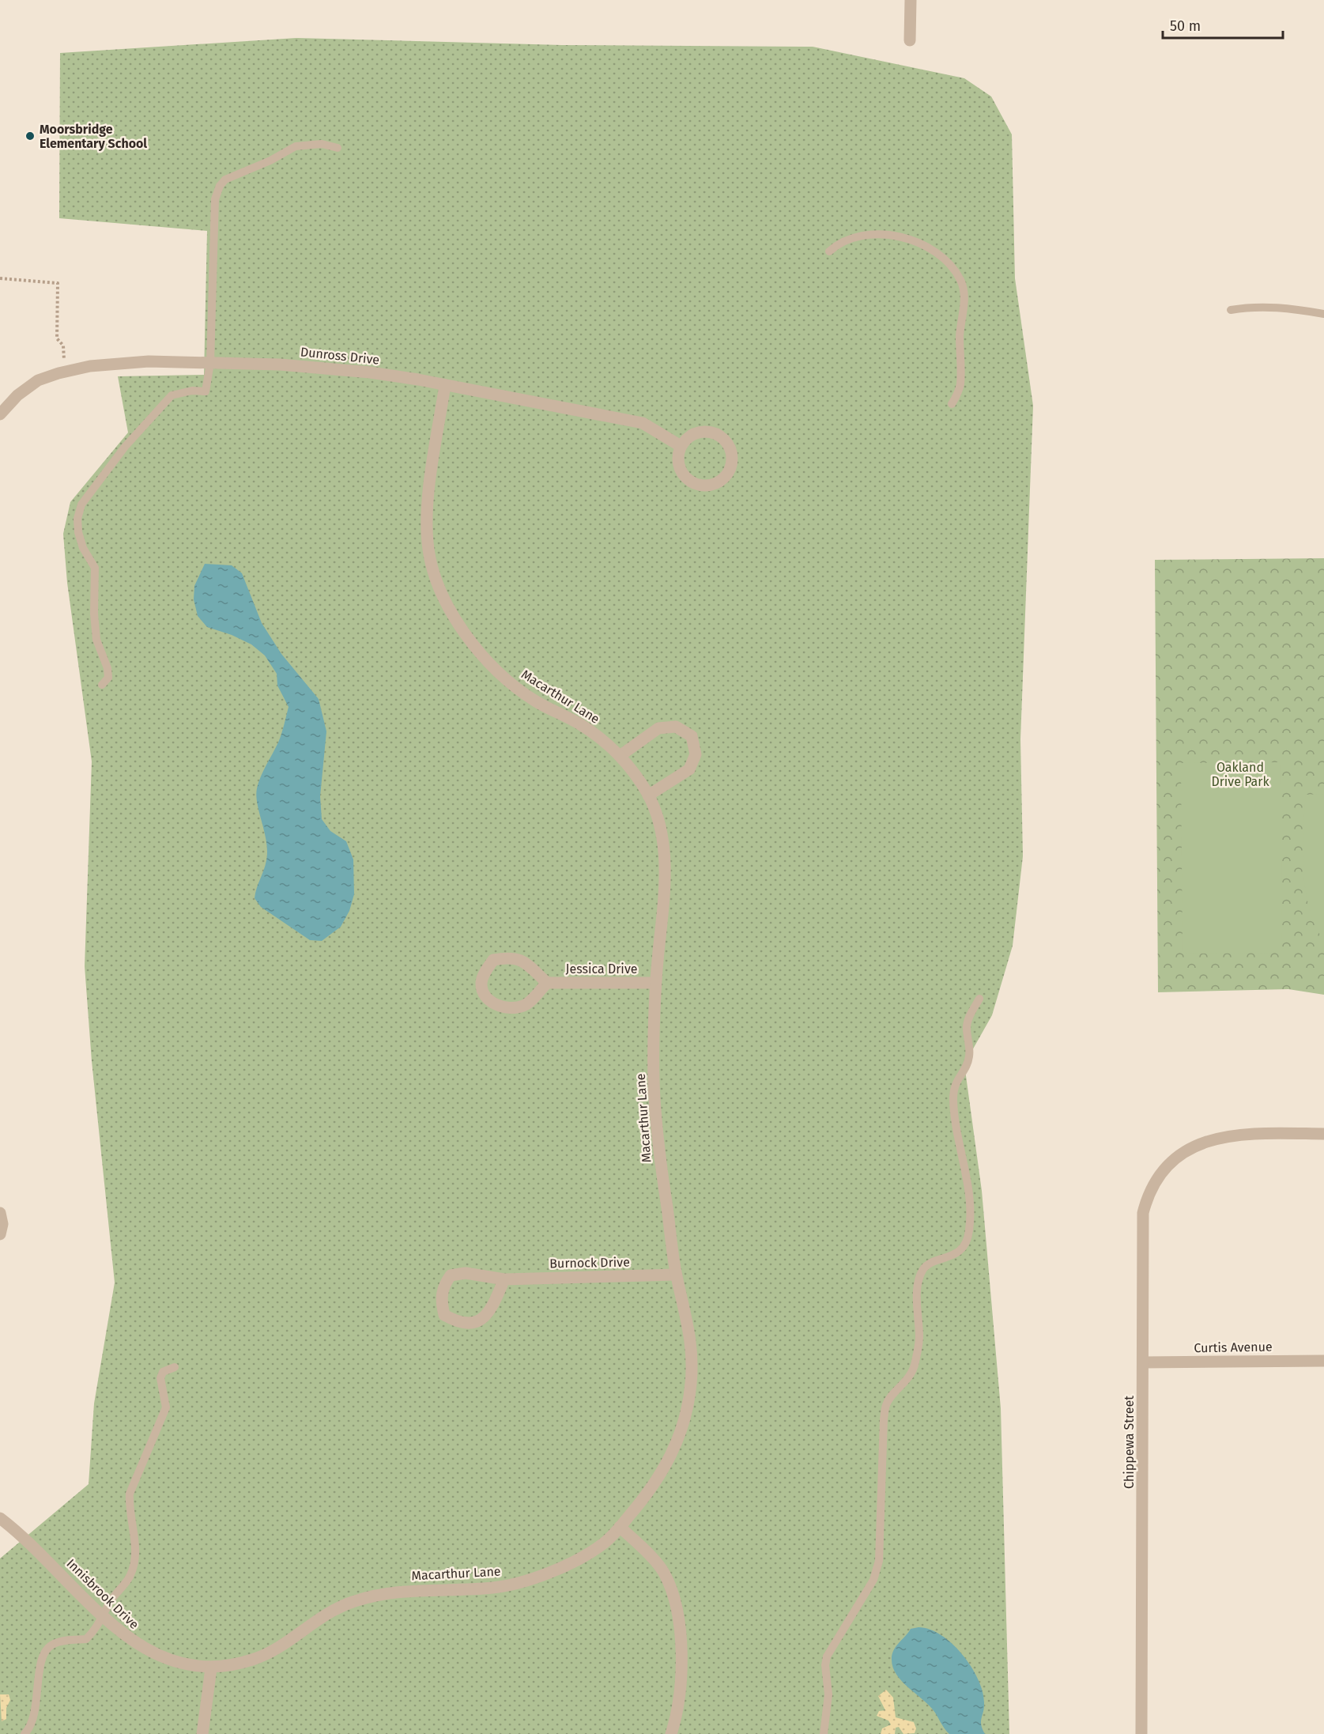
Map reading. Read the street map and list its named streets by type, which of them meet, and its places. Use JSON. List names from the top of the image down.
{
  "streets": {
    "street": [
      "Dunross Drive",
      "Macarthur Lane",
      "Jessica Drive",
      "Burnock Drive",
      "Curtis Avenue",
      "Chippewa Street",
      "Innisbrook Drive"
    ]
  },
  "crossings": [
    ["Dunross Drive", "Macarthur Lane"],
    ["Macarthur Lane", "Jessica Drive"],
    ["Macarthur Lane", "Burnock Drive"],
    ["Macarthur Lane", "Innisbrook Drive"],
    ["Curtis Avenue", "Chippewa Street"]
  ],
  "parks": ["Oakland Drive Park"],
  "places": ["Moorsbridge Elementary School"],
  "scale_bar": "50 m"
}
